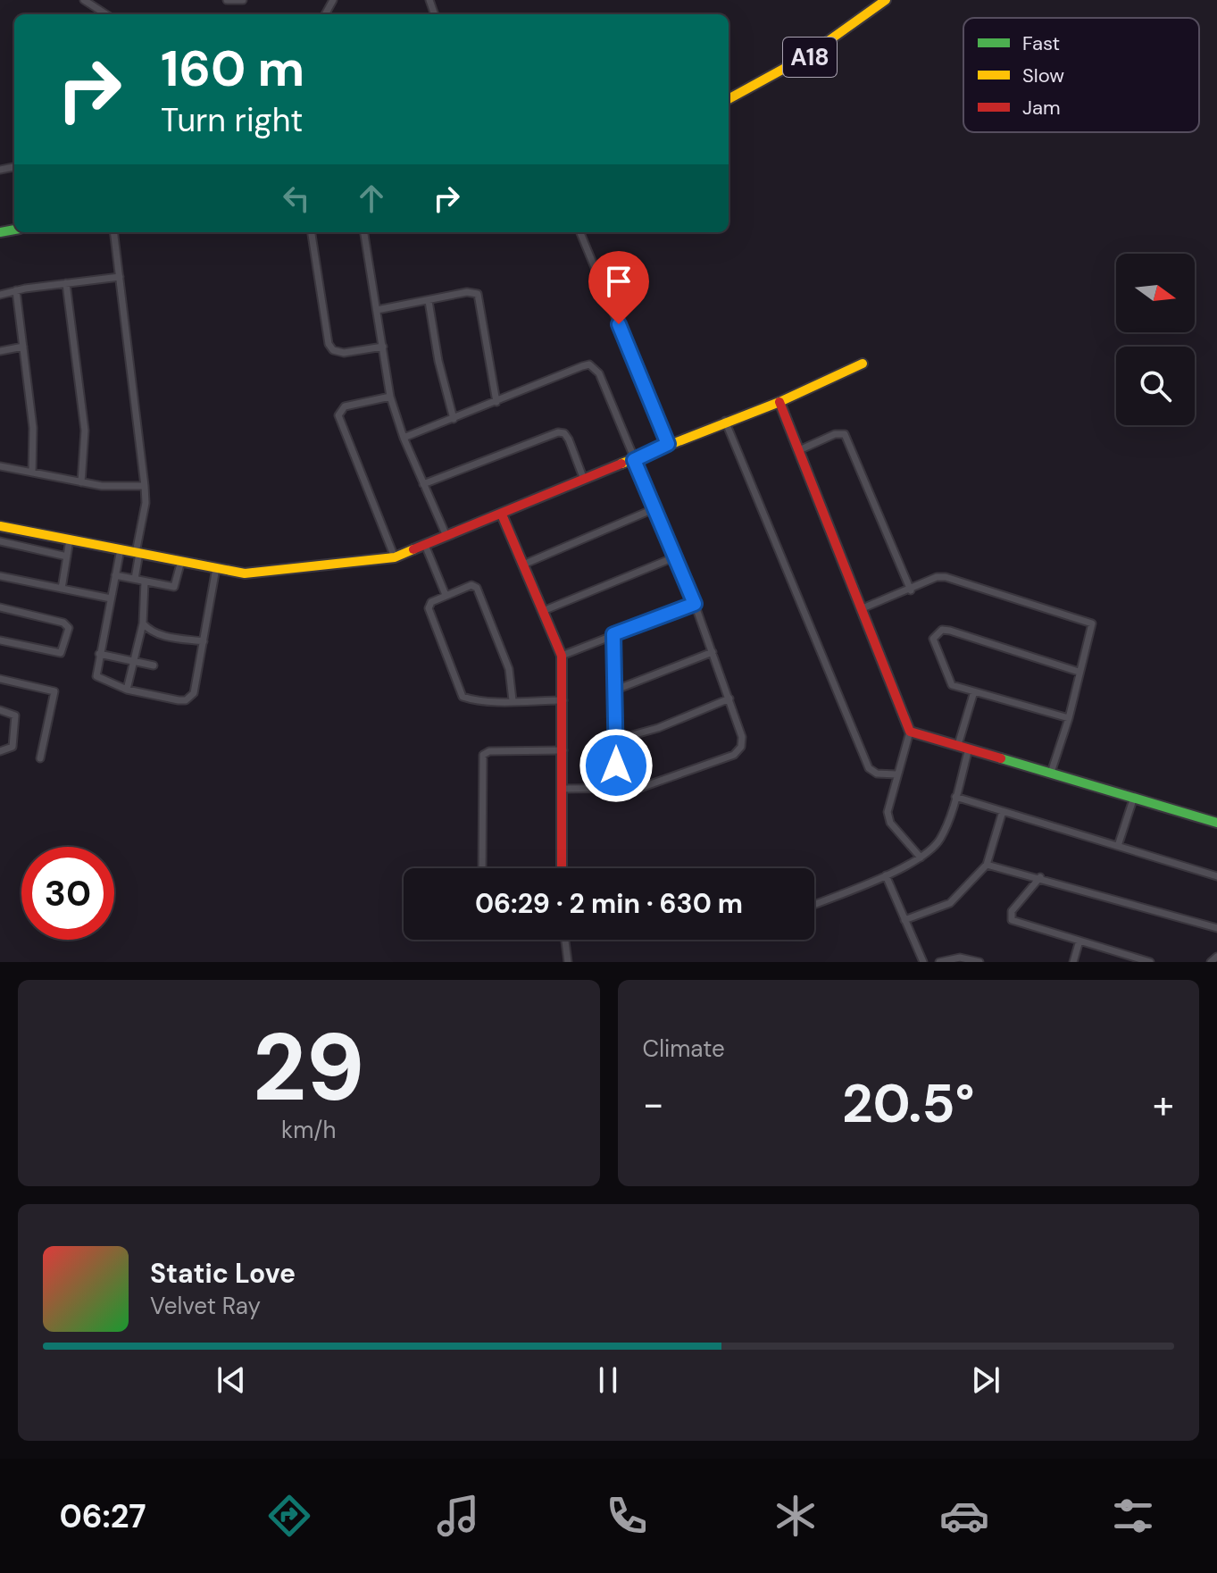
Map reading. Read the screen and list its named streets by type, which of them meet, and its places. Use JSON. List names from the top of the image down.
{
  "streets": {
    "main road": ["A18"]
  },
  "legend": ["Fast", "Slow", "Jam"],
  "north": "right",
  "page": {
    "turn": ["160 m", "Turn right"],
    "limit": "30",
    "trip": "06:29 · 2 min · 630 m",
    "tile": [
      ["29", "km/h"],
      "Climate"
    ],
    "heat": ["−", "20.5°", "+"],
    "song": ["Static Love", "Velvet Ray"],
    "tabs": "06:27"
  }
}
